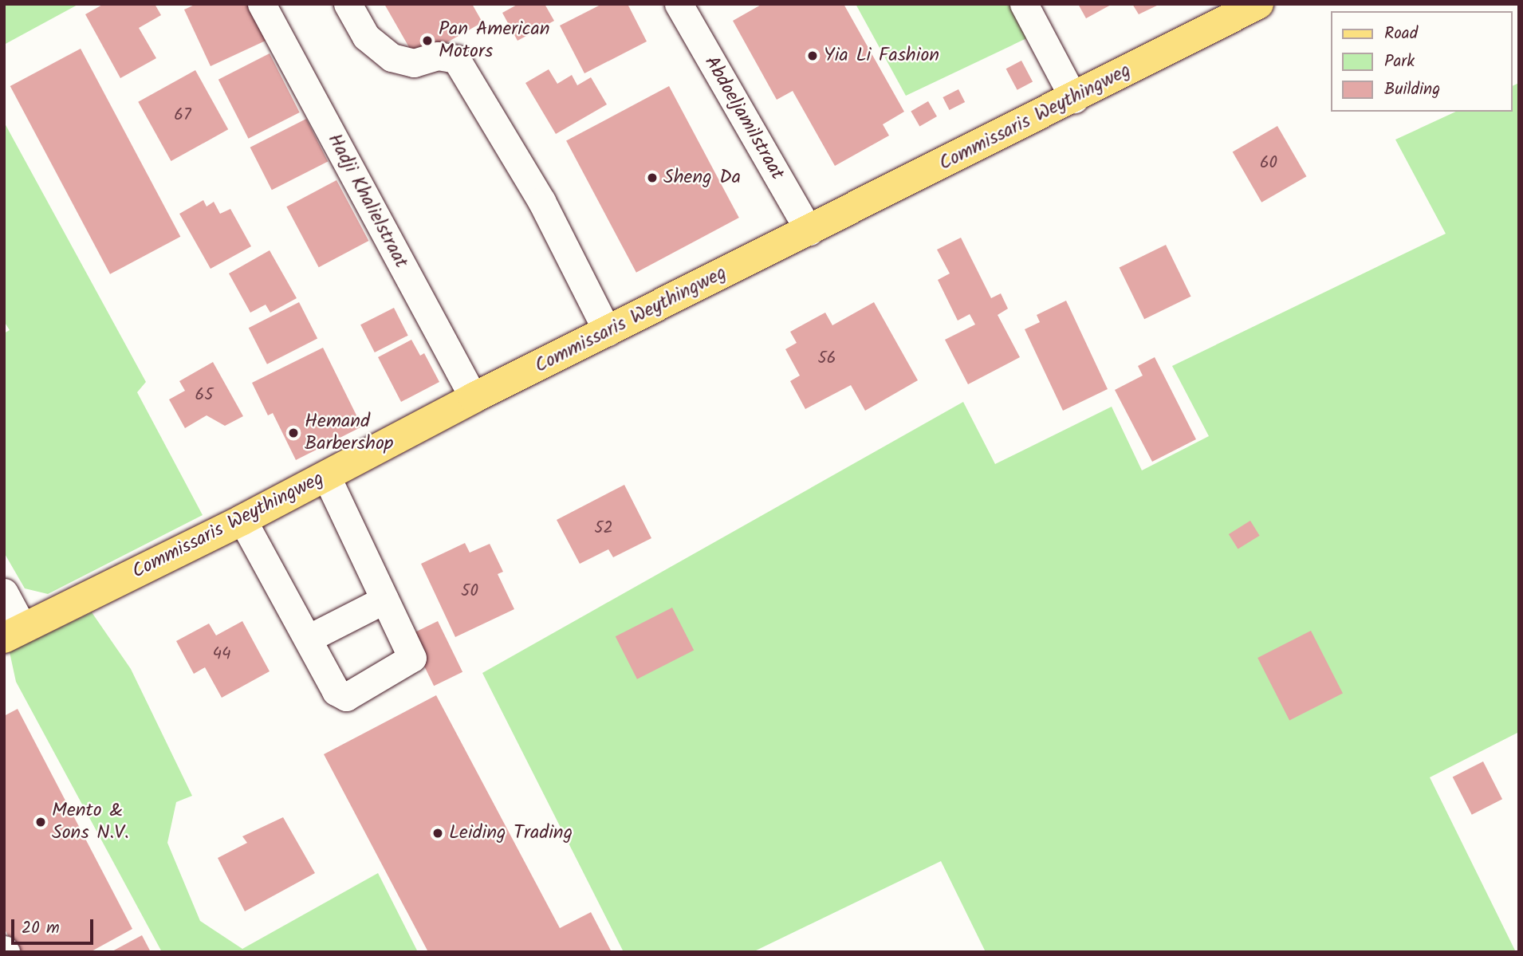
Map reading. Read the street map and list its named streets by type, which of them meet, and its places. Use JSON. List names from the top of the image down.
{
  "streets": {
    "main road": ["Commissaris Weythingweg"],
    "street": ["Abdoeljamilstraat", "Hadji Khalielstraat"]
  },
  "crossings": [
    ["Commissaris Weythingweg", "Abdoeljamilstraat"],
    ["Commissaris Weythingweg", "Hadji Khalielstraat"]
  ],
  "places": [
    "Pan American Motors",
    "Yia Li Fashion",
    "Sheng Da",
    "Hemand Barbershop",
    "Mento & Sons N.V.",
    "Leiding Trading"
  ],
  "house_numbers": [
    "67",
    "60",
    "56",
    "65",
    "52",
    "50",
    "44"
  ],
  "legend": ["Road", "Park", "Building"],
  "scale_bar": "20 m"
}
